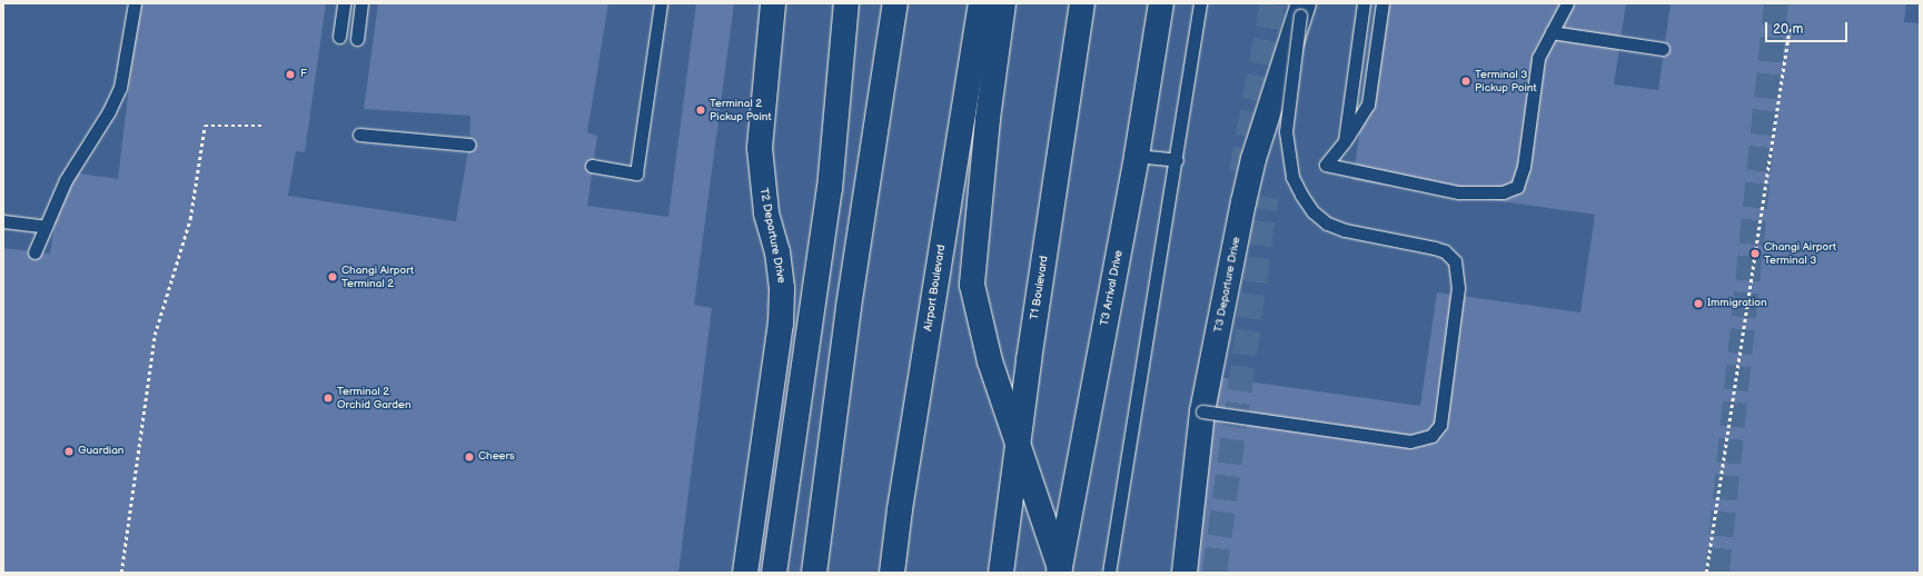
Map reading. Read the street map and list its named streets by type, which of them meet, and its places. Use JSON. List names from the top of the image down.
{
  "streets": {
    "main road": [
      "T2 Departure Drive",
      "T3 Departure Drive",
      "Airport Boulevard",
      "T1 Boulevard",
      "T3 Arrival Drive"
    ]
  },
  "places": [
    "F",
    "Terminal 3 Pickup Point",
    "Terminal 2 Pickup Point",
    "Changi Airport Terminal 3",
    "Changi Airport Terminal 2",
    "Immigration",
    "Terminal 2 Orchid Garden",
    "Guardian",
    "Cheers"
  ],
  "scale_bar": "20 m"
}
